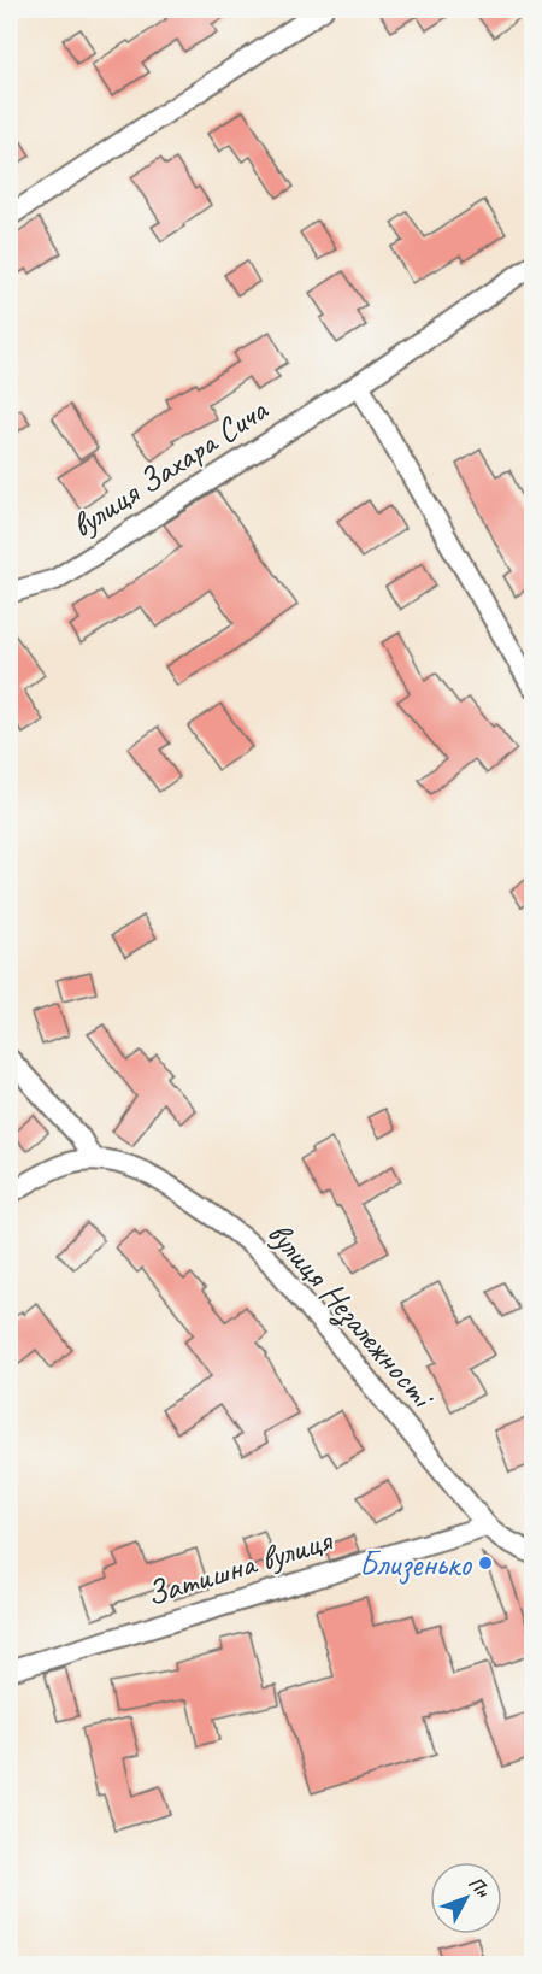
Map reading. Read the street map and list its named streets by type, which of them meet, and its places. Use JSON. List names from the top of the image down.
{
  "streets": {
    "street": ["вулиця Захара Сича", "вулиця Незалежності", "Затишна вулиця"]
  },
  "crossings": [
    ["вулиця Незалежності", "Затишна вулиця"]
  ],
  "places": ["Близенько"],
  "north": "top right"
}
